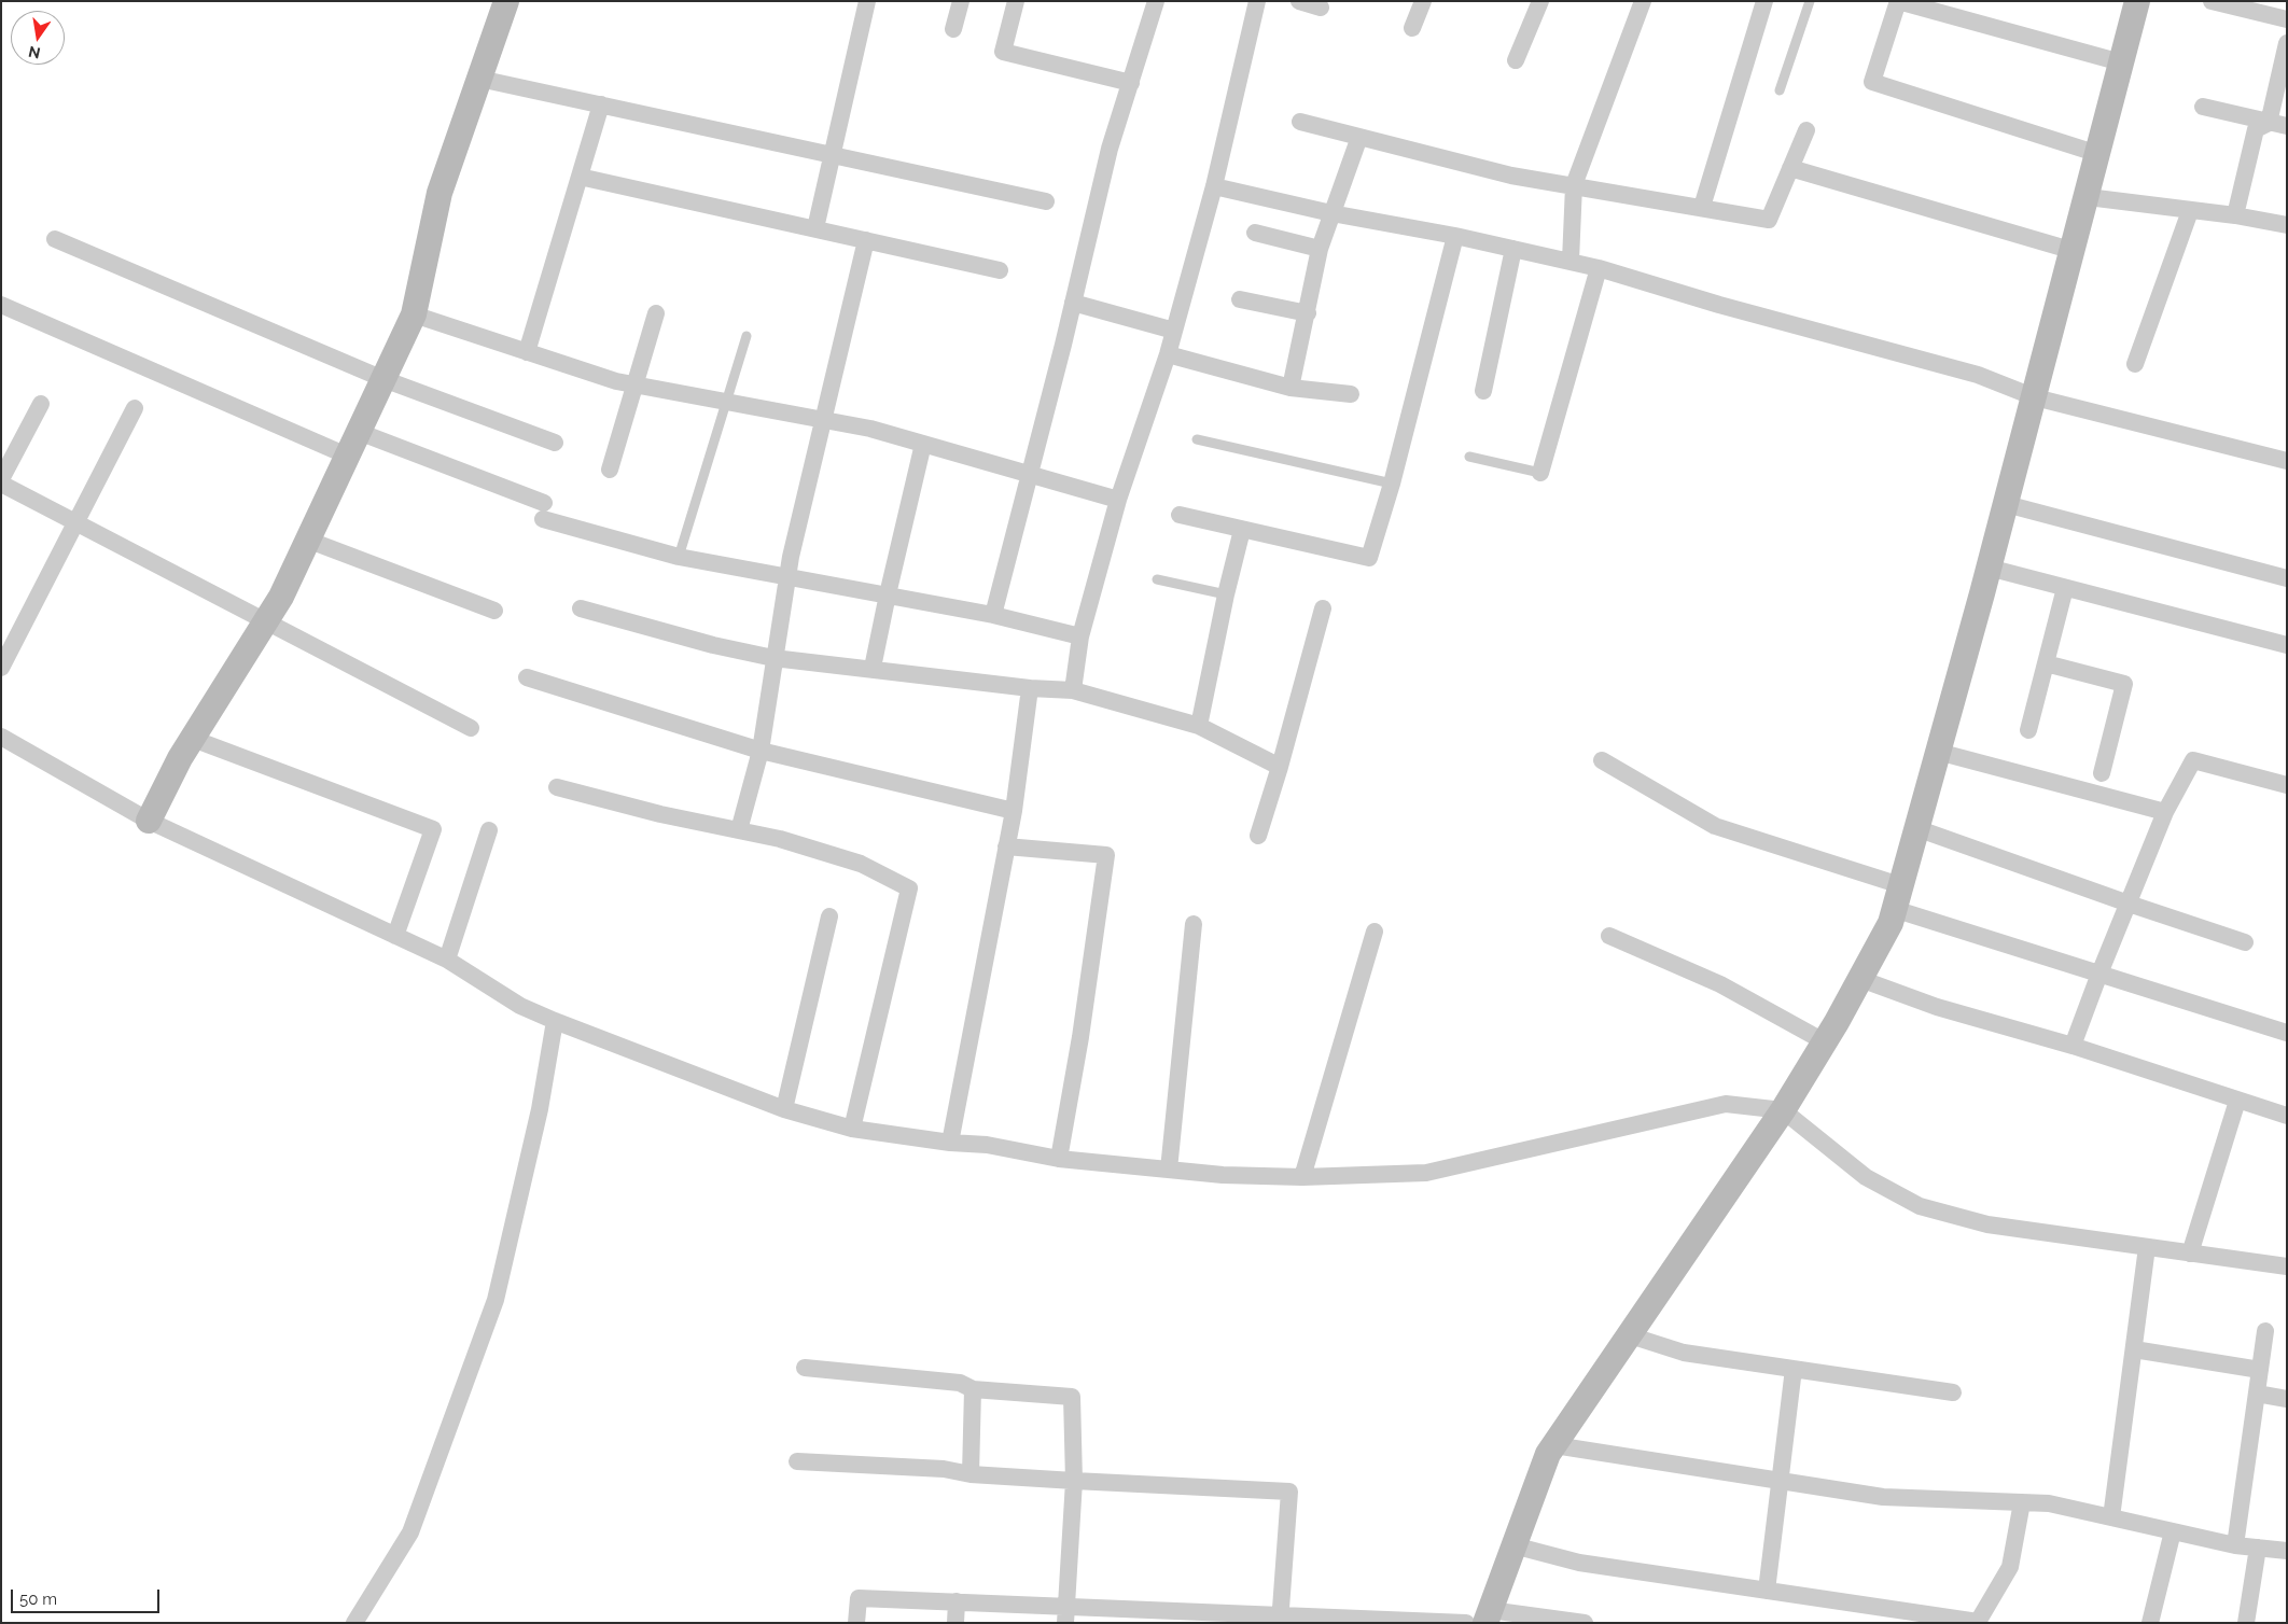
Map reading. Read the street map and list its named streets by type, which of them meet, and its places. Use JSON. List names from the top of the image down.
{
  "scale_bar": "50 m",
  "north": "bottom"
}
